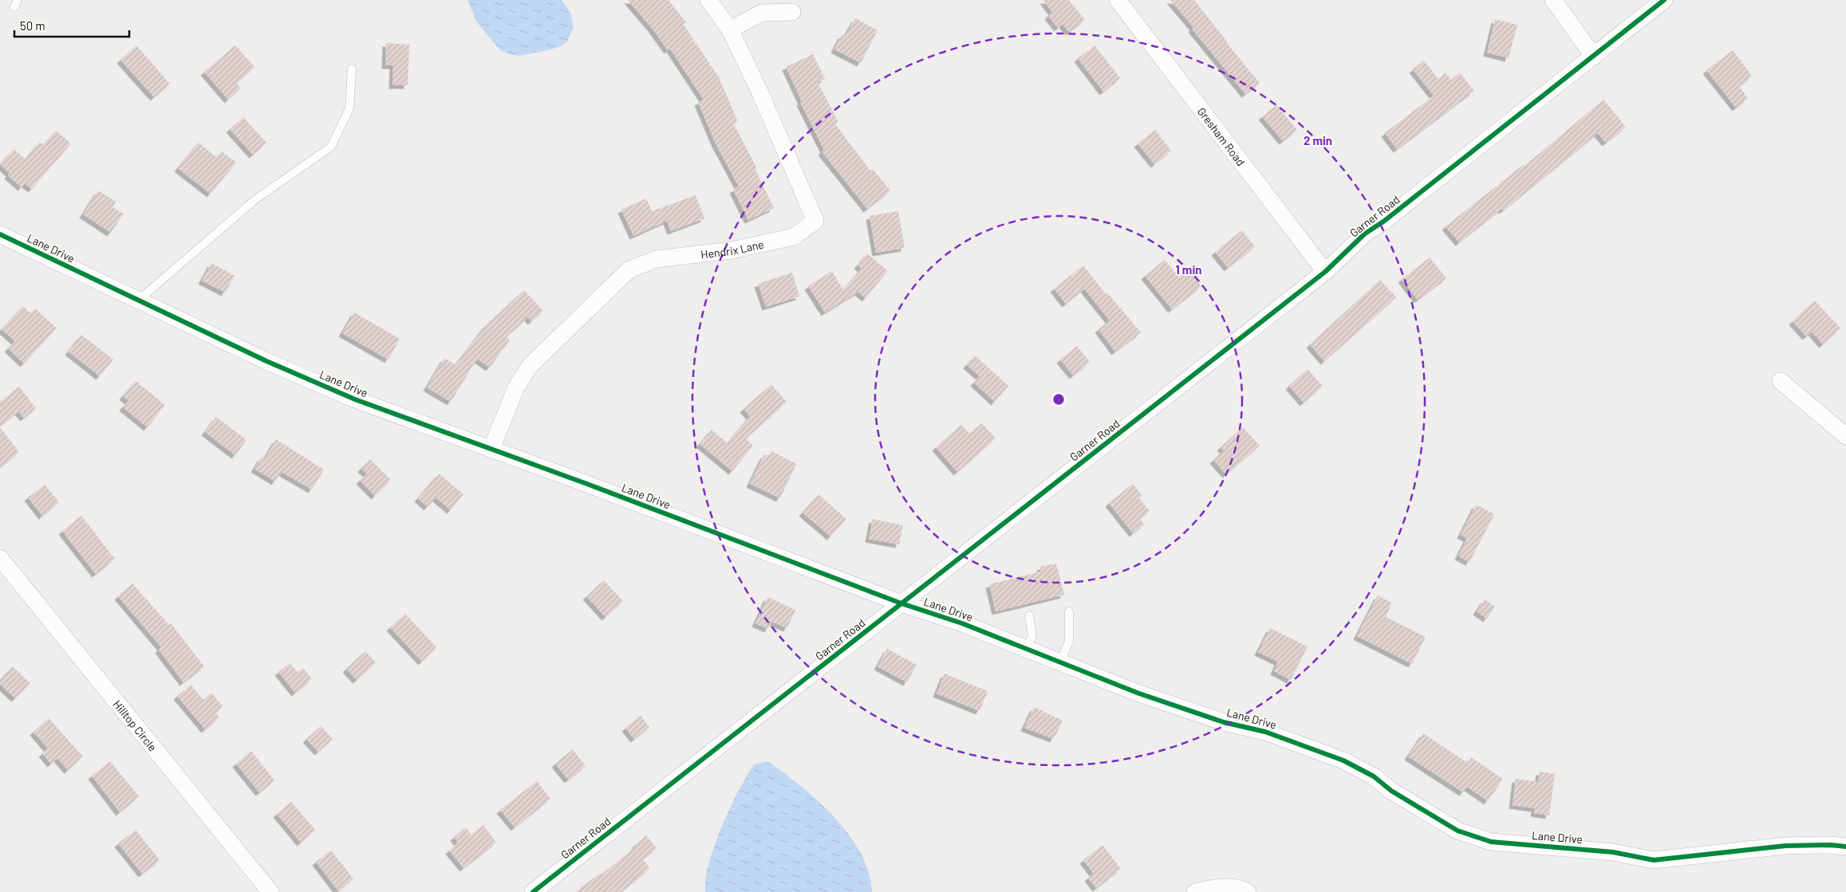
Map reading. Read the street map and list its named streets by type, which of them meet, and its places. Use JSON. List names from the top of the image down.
{
  "streets": {
    "street": [
      "Gresham Road",
      "Garner Road",
      "Lane Drive",
      "Hendrix Lane",
      "Hilltop Circle"
    ]
  },
  "crossings": [
    ["Gresham Road", "Garner Road"],
    ["Garner Road", "Lane Drive"],
    ["Lane Drive", "Hendrix Lane"]
  ],
  "scale_bar": "50 m",
  "rings": ["2 min", "1 min"]
}
